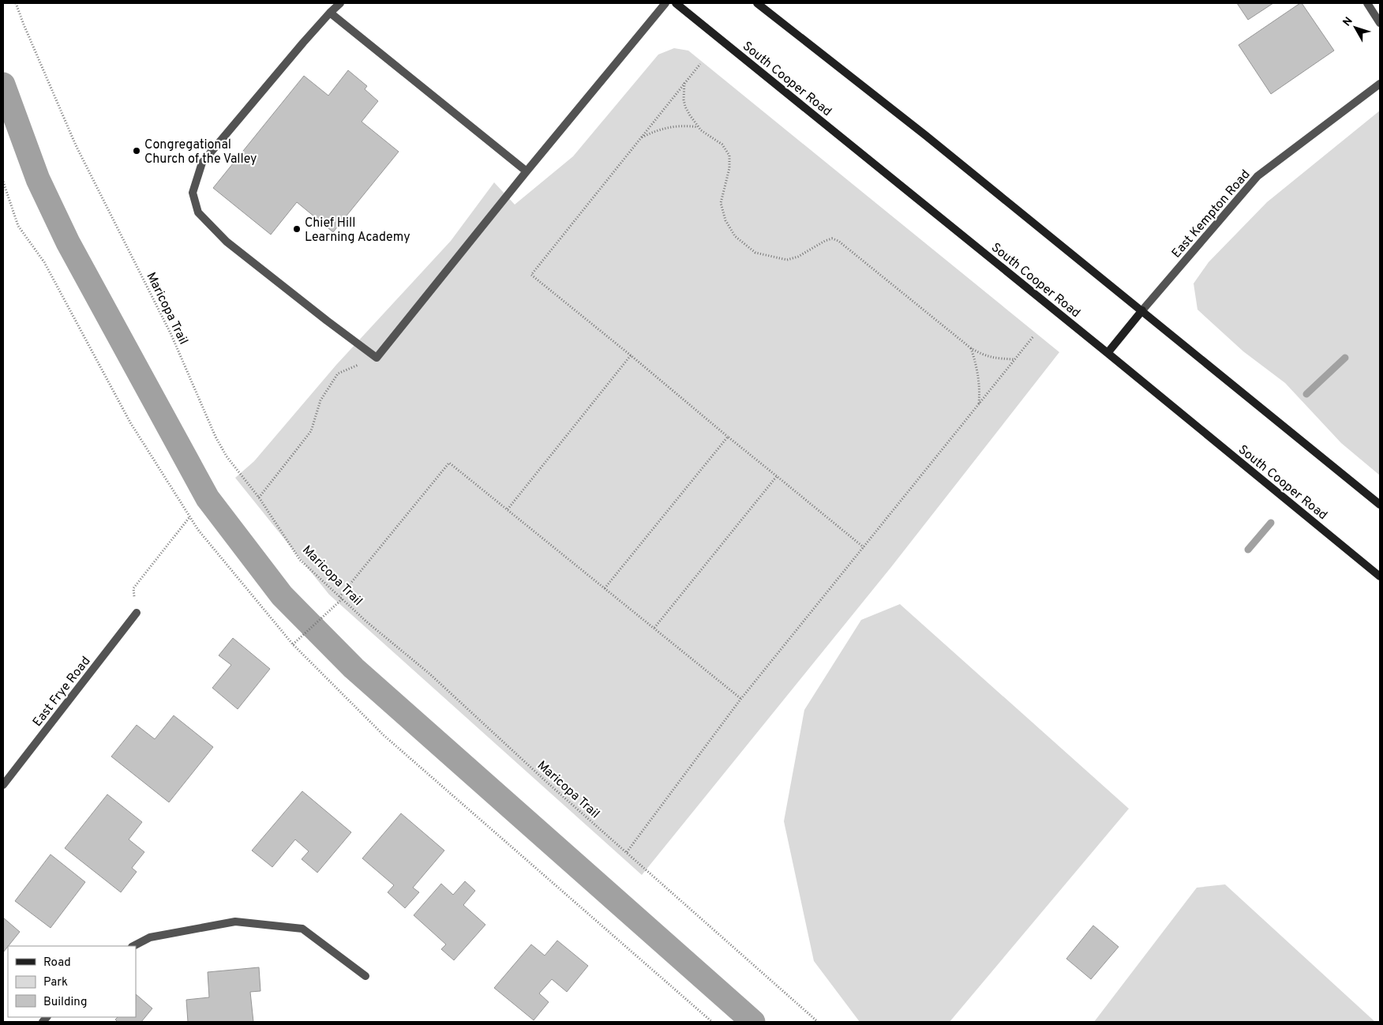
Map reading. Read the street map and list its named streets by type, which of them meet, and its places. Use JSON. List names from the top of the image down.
{
  "streets": {
    "main road": ["South Cooper Road"],
    "street": ["East Kempton Road", "East Frye Road"],
    "path": ["Maricopa Trail"]
  },
  "places": ["Congregational Church of the Valley", "Chief Hill Learning Academy"],
  "legend": ["Road", "Park", "Building"],
  "north": "top left"
}
